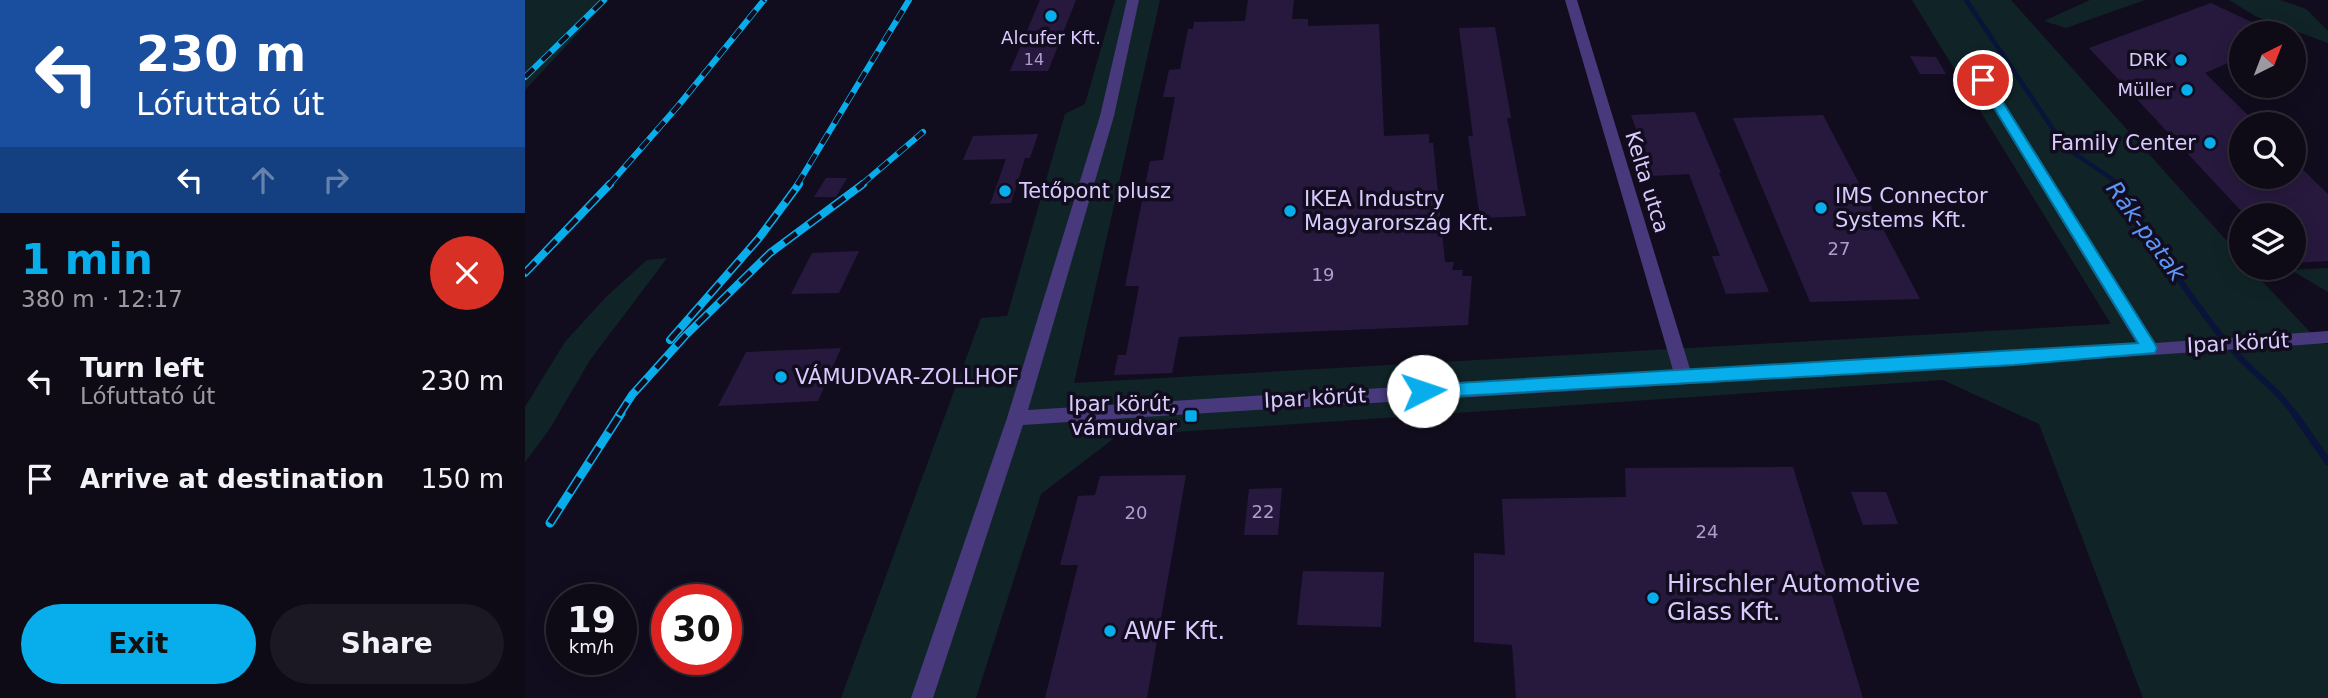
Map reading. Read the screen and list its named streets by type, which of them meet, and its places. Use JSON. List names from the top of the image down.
{
  "streets": {
    "street": ["Kelta utca", "Ipar körút"]
  },
  "crossings": [
    ["Kelta utca", "Ipar körút"]
  ],
  "water": ["Rák-patak"],
  "places": {
    "other": [
      "Alcufer Kft.",
      "DRK",
      "Müller",
      "Family Center",
      "Tetőpont plusz",
      "IMS Connector Systems Kft.",
      "IKEA Industry Magyarország Kft.",
      "VÁMUDVAR-ZOLLHOF",
      "Hirschler Automotive Glass Kft.",
      "AWF Kft."
    ],
    "transit": ["Ipar körút, vámudvar"]
  },
  "house_numbers": [
    "14",
    "27",
    "19",
    "22",
    "20",
    "24"
  ],
  "north": "top right",
  "page": {
    "turn": ["230 m", "Lófuttató út"],
    "heading": ["1 min", "380 m · 12:17"],
    "list": [
      {
        "name": "Turn left",
        "note": "Lófuttató út",
        "value": "230 m"
      },
      {
        "name": "Arrive at destination",
        "value": "150 m"
      }
    ],
    "speed": "19 km/h",
    "limit": "30",
    "buttons": ["Exit", "Share"]
  }
}
